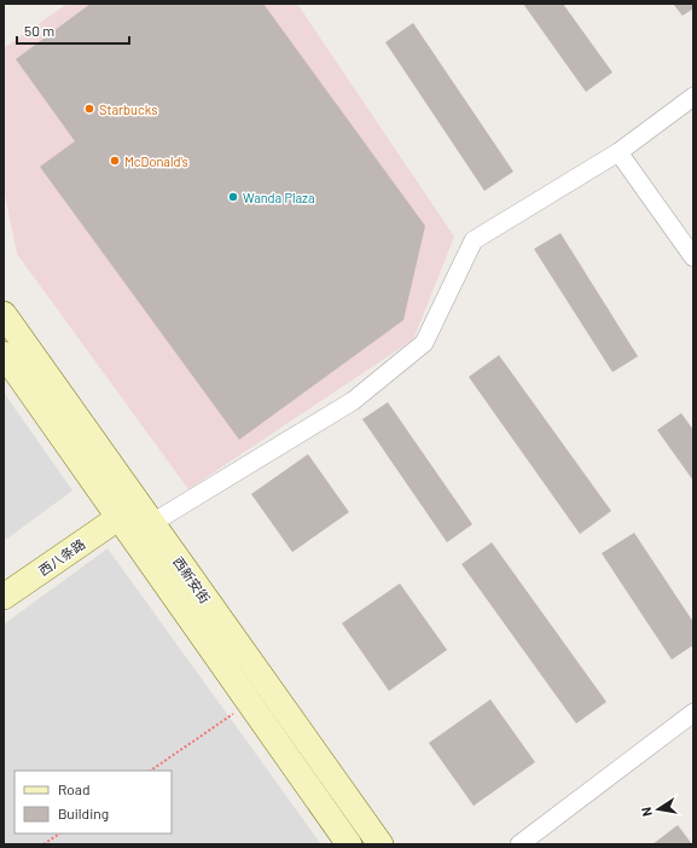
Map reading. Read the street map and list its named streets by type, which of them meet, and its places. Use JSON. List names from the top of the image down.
{
  "streets": {
    "main road": ["西八条路", "西新安街"]
  },
  "crossings": [
    ["西八条路", "西新安街"]
  ],
  "places": ["Starbucks", "McDonald's", "Wanda Plaza"],
  "legend": ["Road", "Building"],
  "scale_bar": "50 m",
  "north": "left"
}
